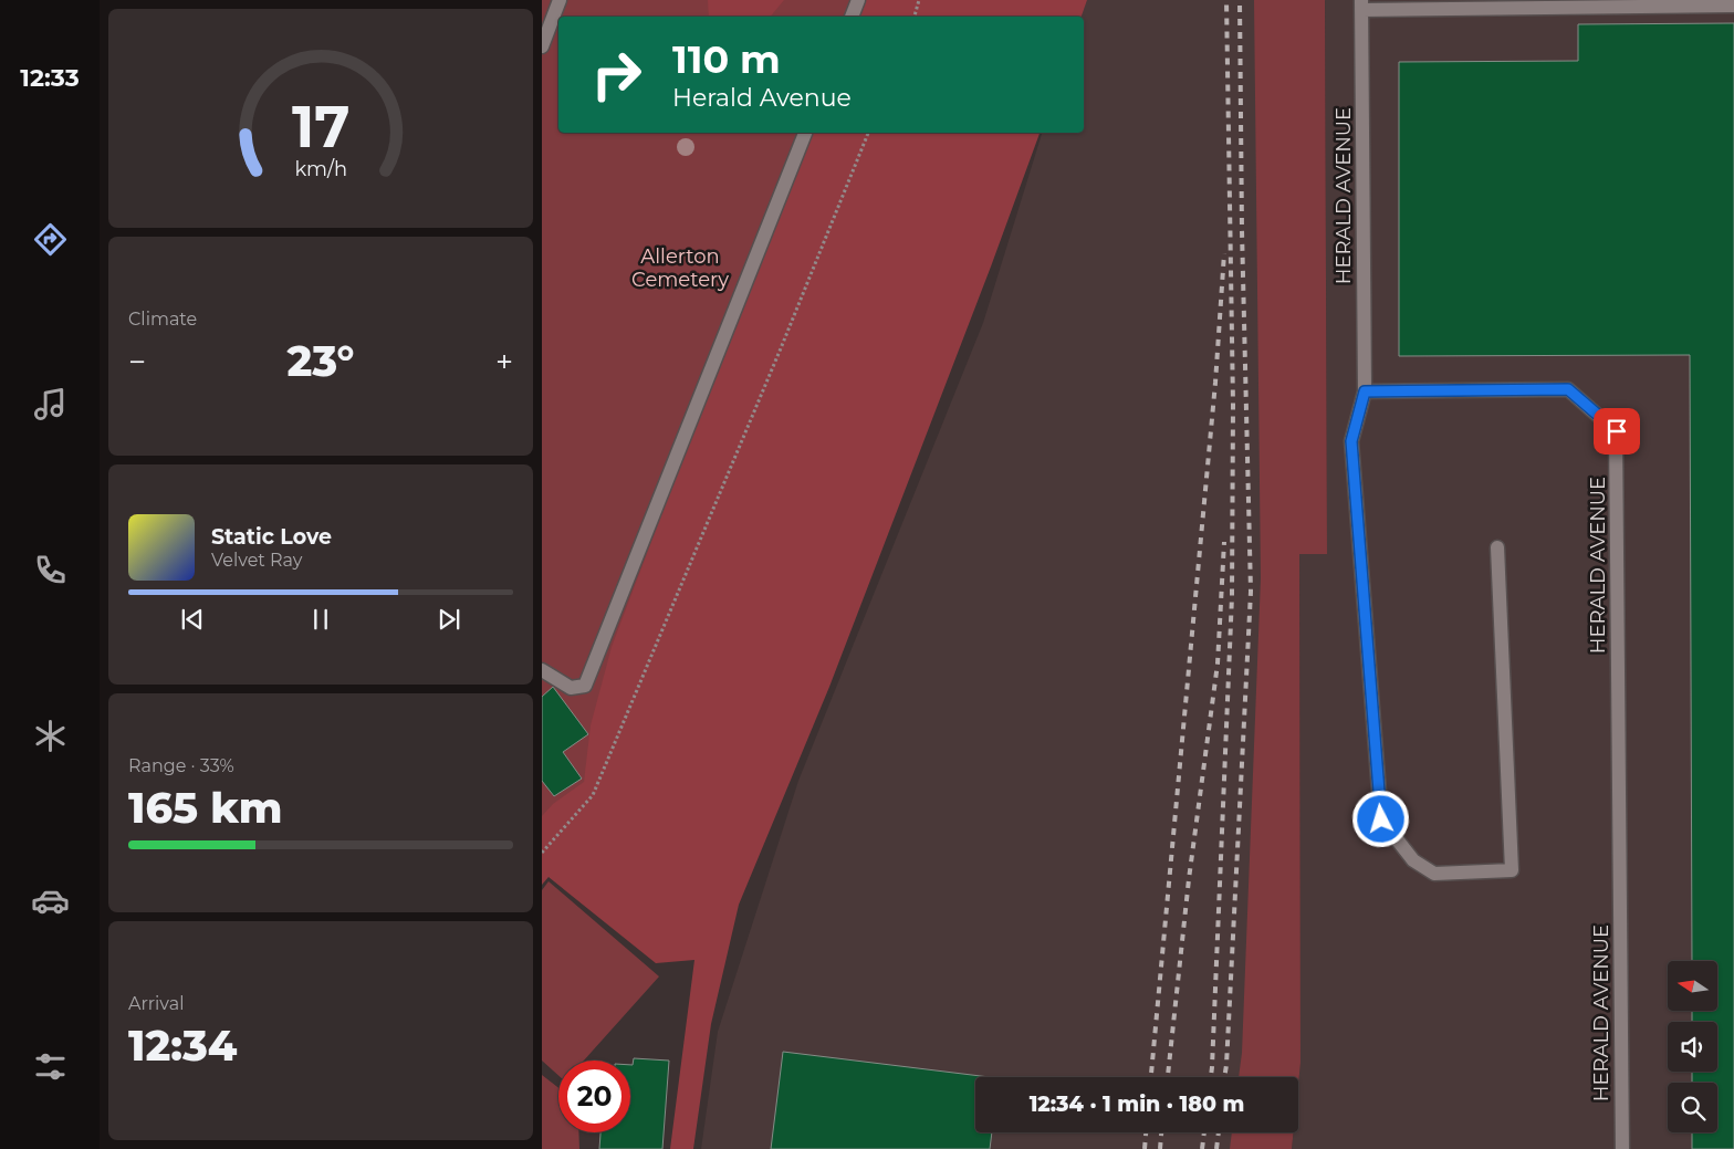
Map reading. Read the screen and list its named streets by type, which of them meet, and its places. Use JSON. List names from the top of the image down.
{
  "streets": {
    "lane": ["HERALD AVENUE"]
  },
  "parks": ["Allerton Cemetery"],
  "north": "left",
  "page": {
    "tabs": "12:33",
    "turn": ["110 m", "Herald Avenue"],
    "tile": [
      "Climate",
      ["Range · 33%", "165 km"],
      ["Arrival", "12:34"]
    ],
    "heat": ["−", "23°", "+"],
    "song": ["Static Love", "Velvet Ray"],
    "limit": "20",
    "trip": "12:34 · 1 min · 180 m",
    "gauge": ["17", "km/h"]
  }
}
